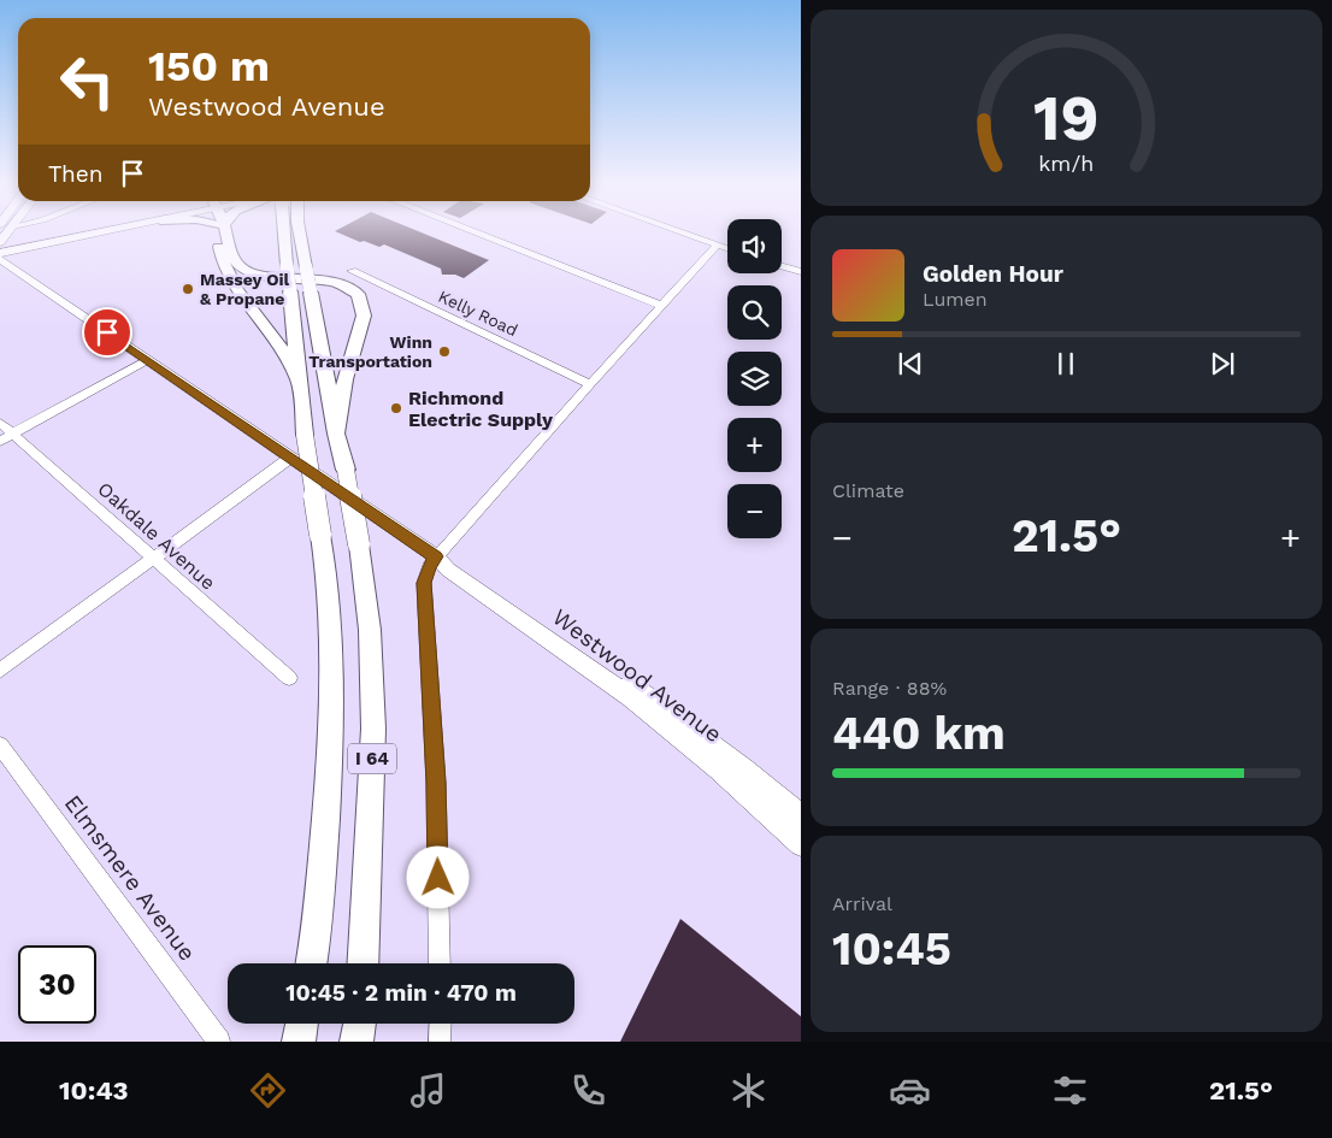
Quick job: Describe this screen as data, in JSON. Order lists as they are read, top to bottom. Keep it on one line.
{"streets":{"highway":["I 64"],"main road":["Westwood Avenue"],"street":["Kelly Road","Oakdale Avenue","Elmsmere Avenue"]},"places":["Massey Oil & Propane","Winn Transportation","Richmond Electric Supply"],"page":{"turn":["150 m","Westwood Avenue"],"then":"Then","map_buttons":["+","−"],"song":["Golden Hour","Lumen"],"tile":["Climate",["Range · 88%","440 km"],["Arrival","10:45"]],"heat":["−","21.5°","+"],"limit":"30","trip":"10:45 · 2 min · 470 m","tabs":["10:43","21.5°"],"gauge":["19","km/h"]}}
